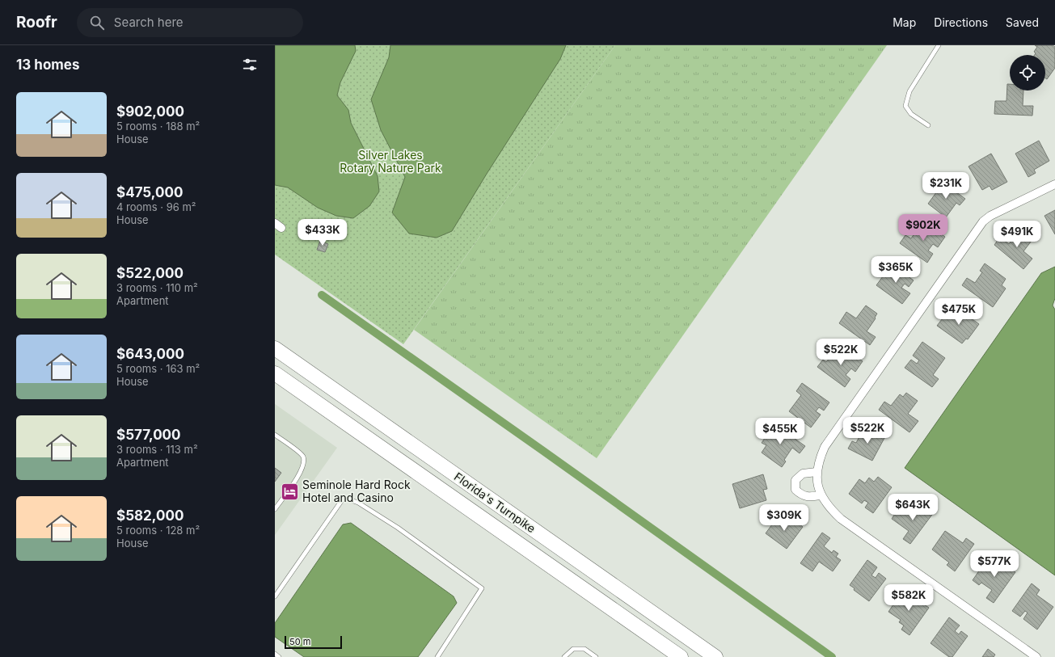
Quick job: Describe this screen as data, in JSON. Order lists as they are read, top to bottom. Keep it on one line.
{"streets":{"highway":["Florida's Turnpike"]},"parks":["Silver Lakes Rotary Nature Park"],"places":{"hotel":["Seminole Hard Rock Hotel and Casino"]},"scale_bar":"50 m","page":{"header":"Roofr","search":"Search here","nav":["Map","Directions","Saved"],"heading":"13 homes","list":[{"name":"$902,000","note":"5 rooms · 188 m² · House"},{"name":"$475,000","note":"4 rooms · 96 m² · House"},{"name":"$522,000","note":"3 rooms · 110 m² · Apartment"},{"name":"$643,000","note":"5 rooms · 163 m² · House"},{"name":"$577,000","note":"3 rooms · 113 m² · Apartment"},{"name":"$582,000","note":"5 rooms · 128 m² · House"}],"price":["$231K","$902K","$433K","$491K","$365K","$475K","$522K","$522K","$455K","$643K","$309K","$577K","$582K"],"scale":"50 m"}}
